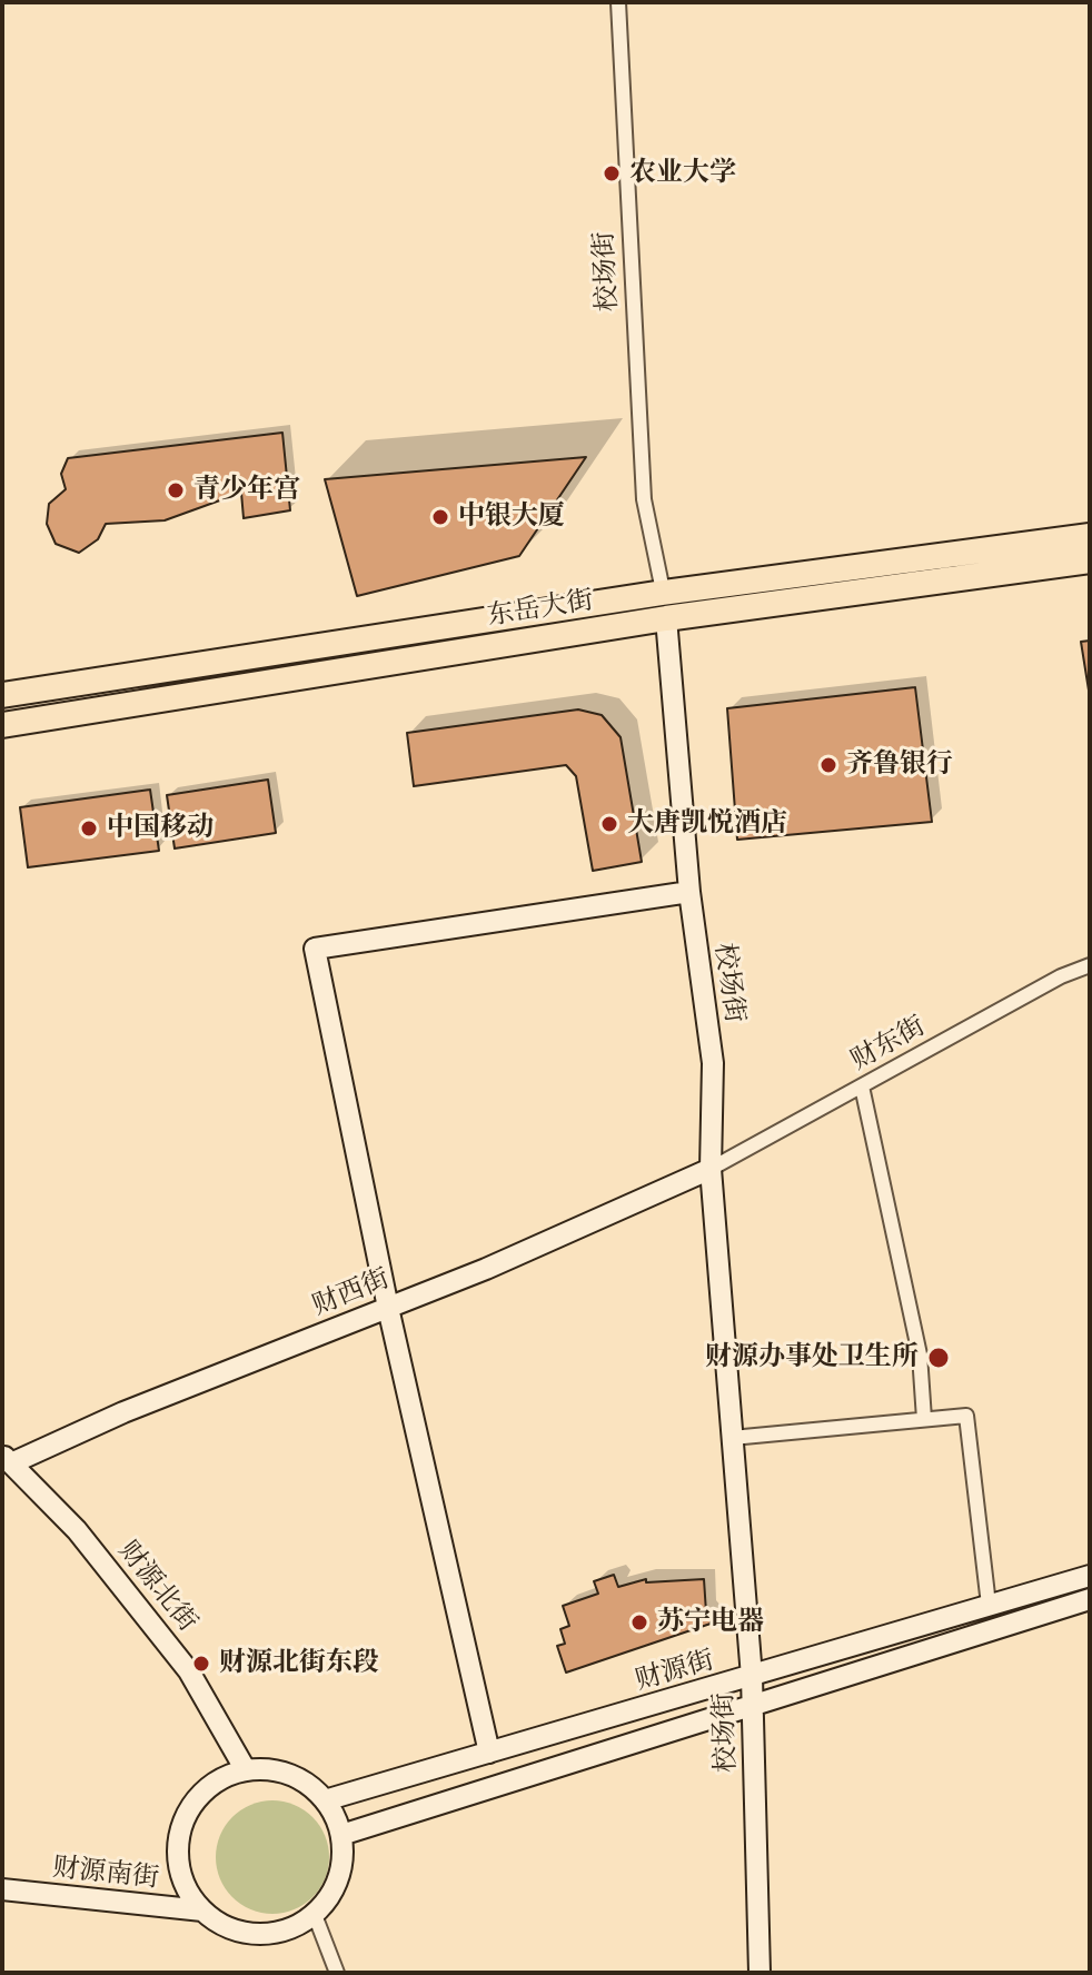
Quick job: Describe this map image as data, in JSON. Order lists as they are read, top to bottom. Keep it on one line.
{"streets":{"highway":["东岳大街"],"street":["校场街","财东街","财西街","财源北街","财源街","财源南街"]},"crossings":[["校场街","东岳大街"],["校场街","财东街"],["校场街","财西街"],["校场街","财源街"],["财东街","财西街"],["财西街","财源北街"],["财源北街","财源街"],["财源北街","财源南街"],["财源街","财源南街"]],"places":["农业大学","青少年宫","中银大厦","齐鲁银行","大唐凯悦酒店","中国移动","财源办事处卫生所","苏宁电器","财源北街东段"]}
